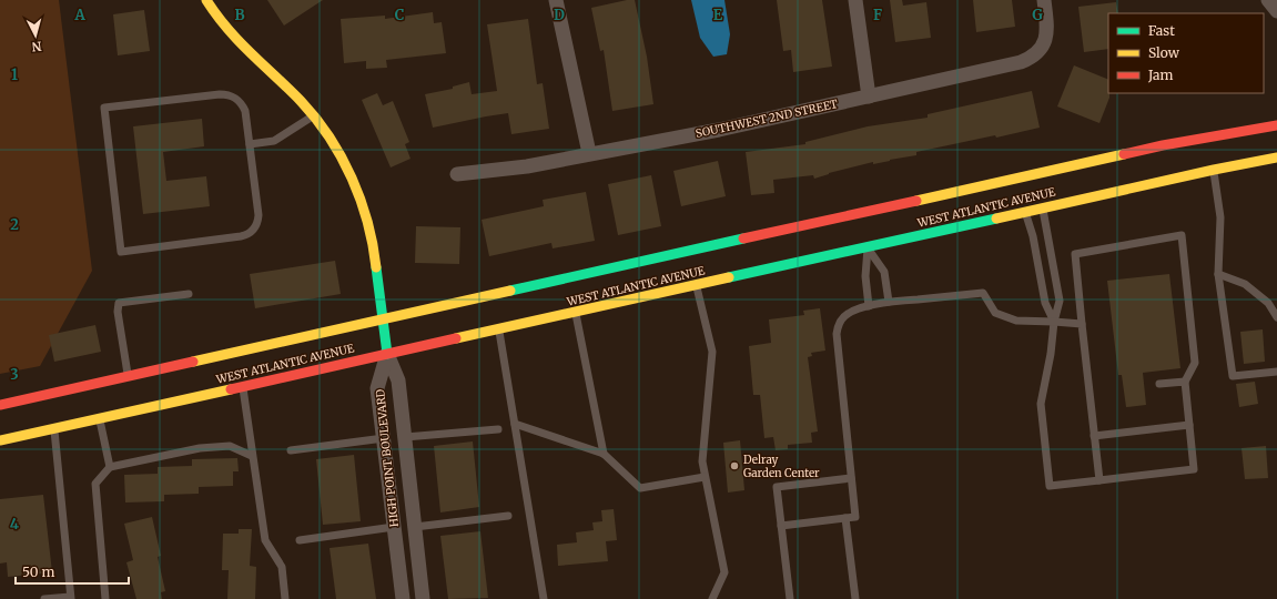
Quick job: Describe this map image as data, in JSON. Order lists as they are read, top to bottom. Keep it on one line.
{"streets":{"main road":["WEST ATLANTIC AVENUE"],"street":["SOUTHWEST 2ND STREET","HIGH POINT BOULEVARD"]},"crossings":[["WEST ATLANTIC AVENUE","HIGH POINT BOULEVARD"]],"places":["Delray Garden Center"],"legend":["Fast","Slow","Jam"],"scale_bar":"50 m","north":"bottom","grid":{"columns":["A","B","C","D","E","F","G"],"rows":["1","2","3","4"]}}
